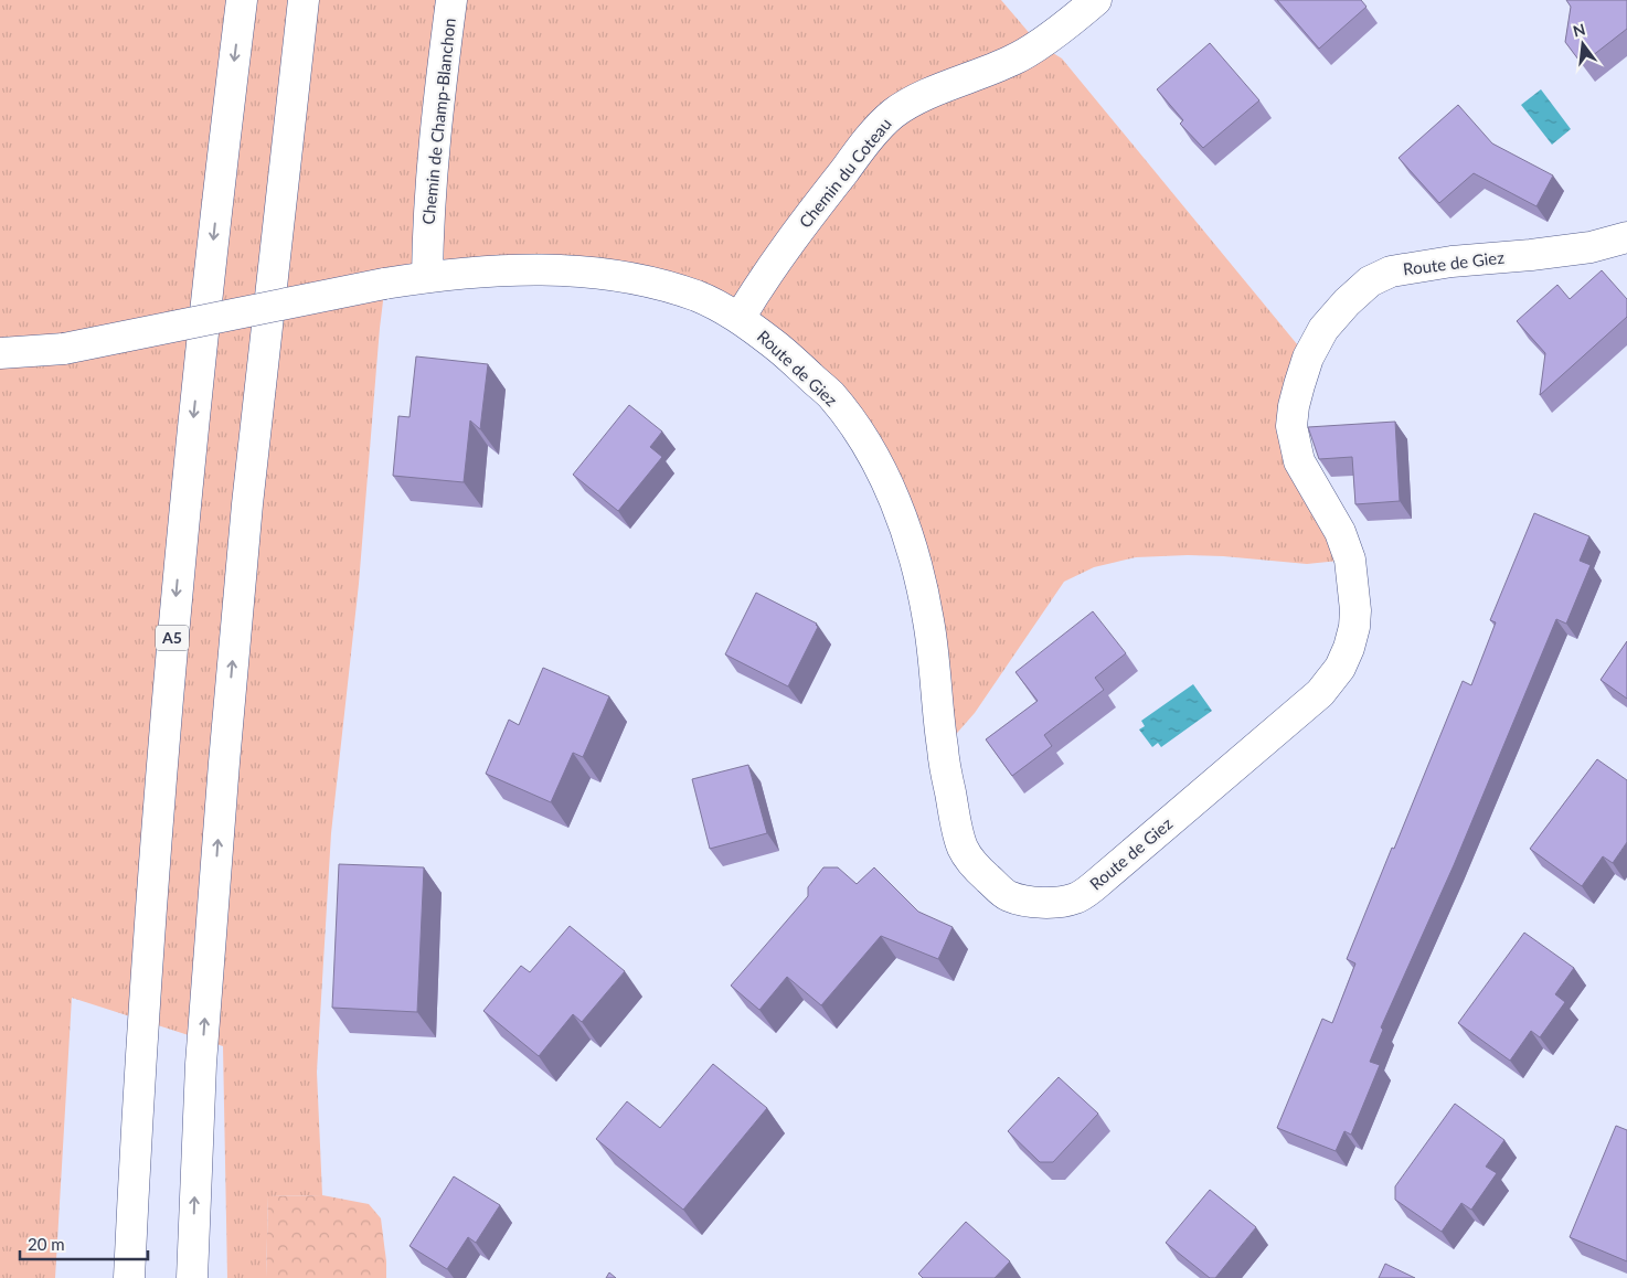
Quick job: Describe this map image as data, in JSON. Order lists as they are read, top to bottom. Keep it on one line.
{"streets":{"main road":["Chemin de Champ-Blanchon","Chemin du Coteau","Route de Giez","A5"]},"crossings":[["Chemin de Champ-Blanchon","Route de Giez"],["Chemin du Coteau","Route de Giez"]],"scale_bar":"20 m","north":"top"}
